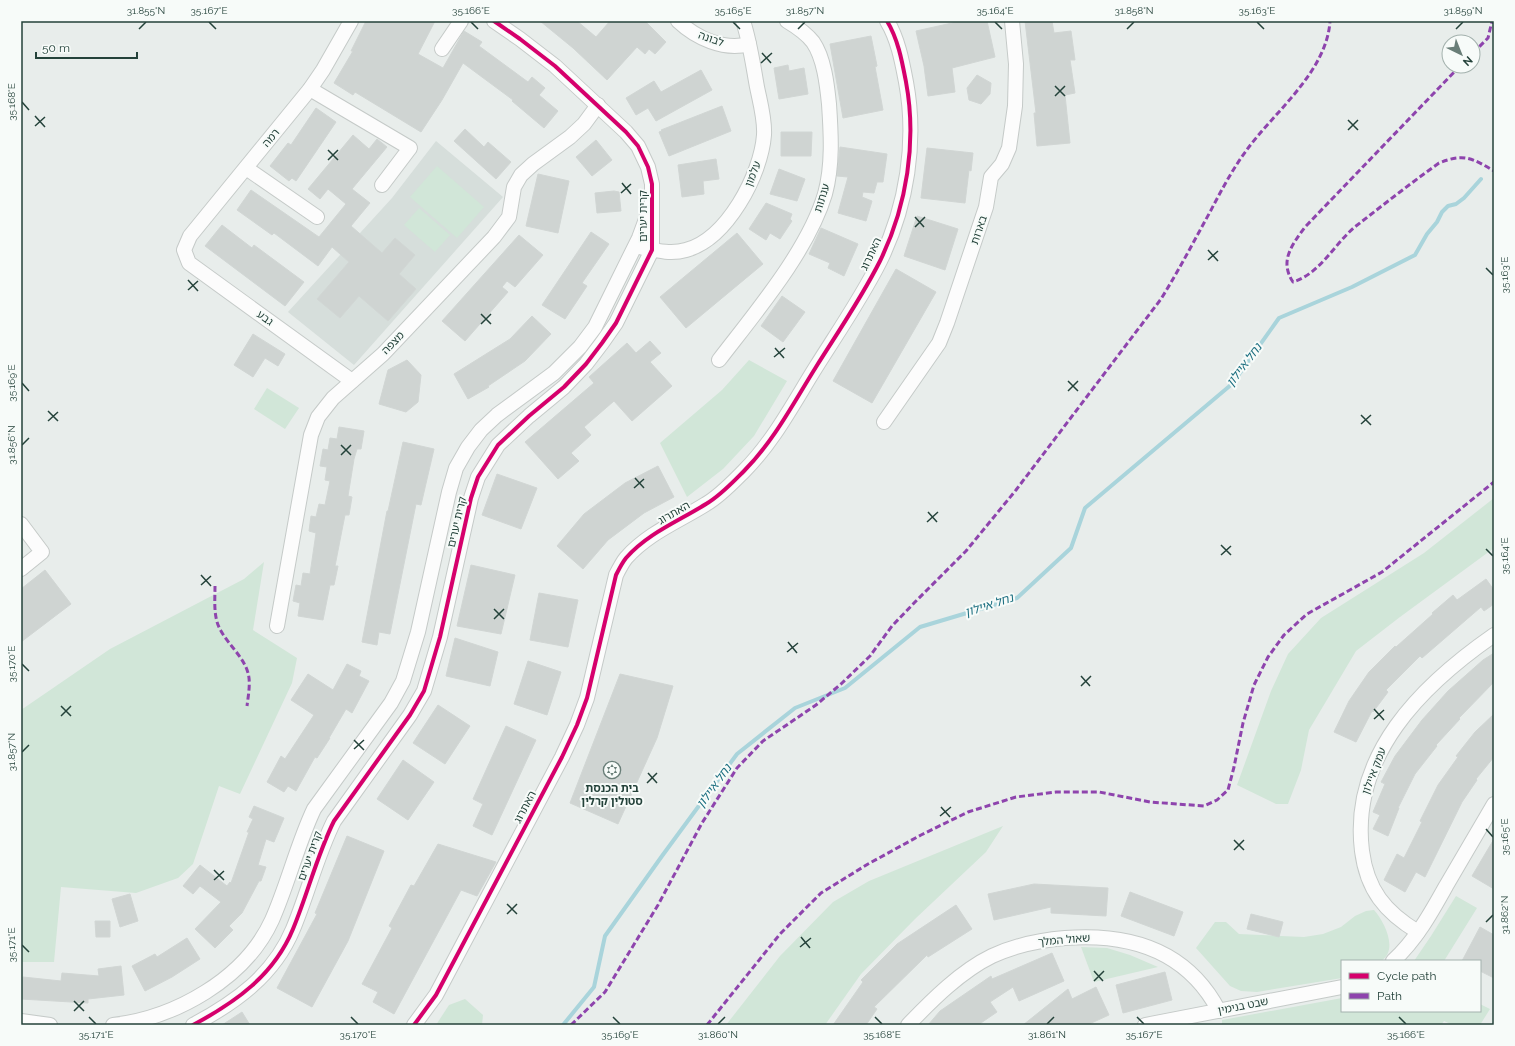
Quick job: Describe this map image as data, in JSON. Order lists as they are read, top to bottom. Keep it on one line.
{"streets":{"street":["לבונה","רמה","עלמון","ענתות","קרית יערים","בארות","האתרוג","גבע","מצפה","עמק איילון","שאול המלך","שבט בנימין"]},"crossings":[["לבונה","עלמון"],["רמה","גבע"],["עלמון","קרית יערים"],["קרית יערים","מצפה"],["גבע","מצפה"],["שאול המלך","שבט בנימין"]],"water":["נחל איילון"],"places":{"synagogue":["בית הכנסת סטולין קרלין"]},"legend":["Cycle path","Path"],"scale_bar":"50 m","north":"bottom right","coordinates":["31.855°N","35.167°E","35.166°E","35.165°E","31.857°N","35.164°E","31.858°N","35.163°E","31.859°N","35.168°E","35.169°E","31.856°N","35.170°E","31.862°N","35.171°E","31.860°N","31.861°N"]}
